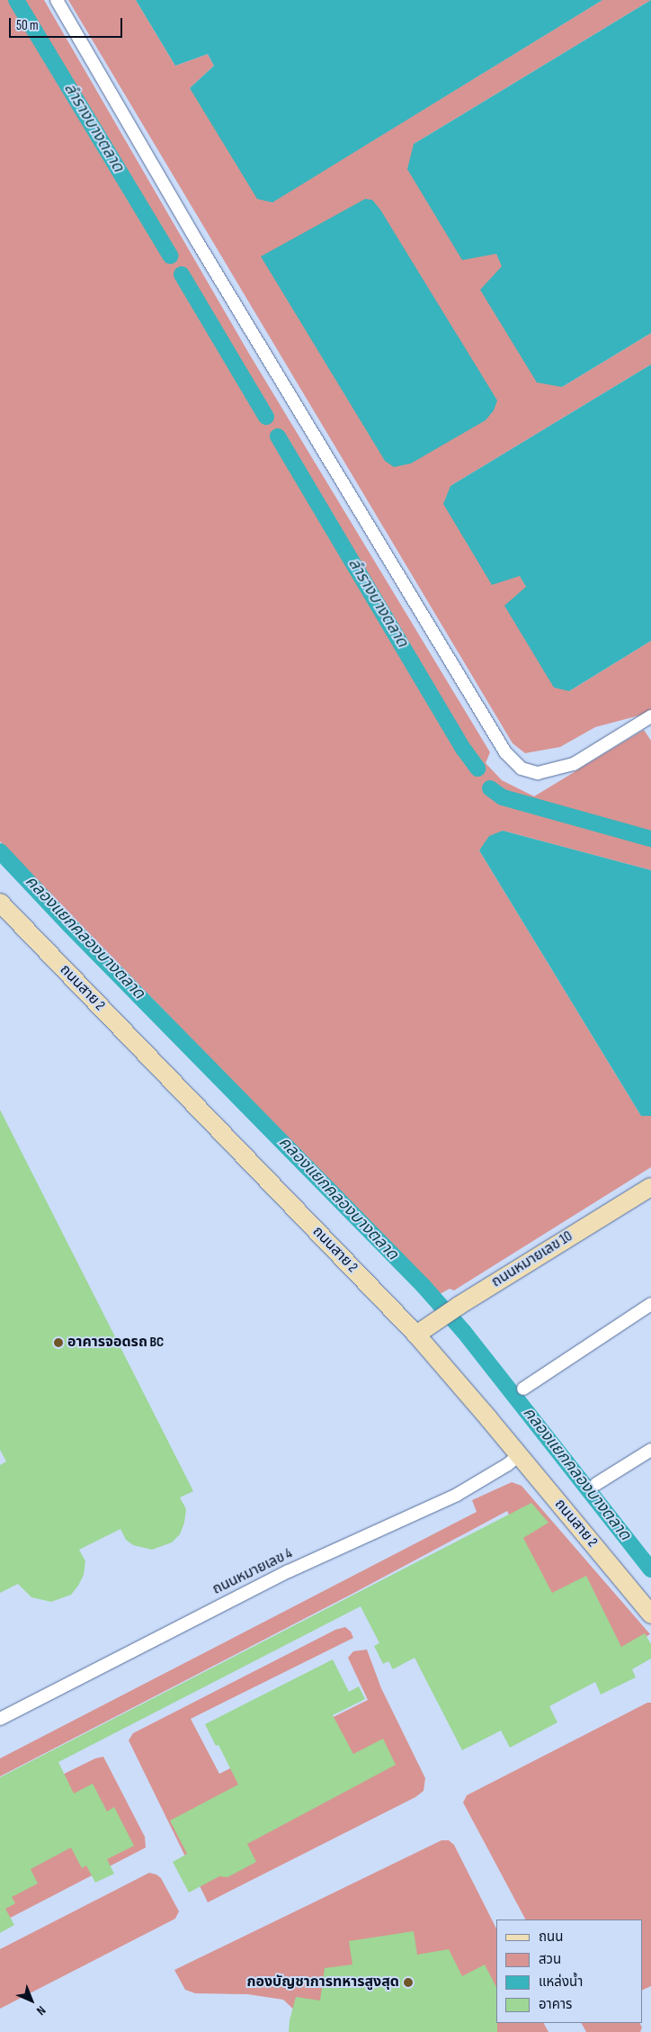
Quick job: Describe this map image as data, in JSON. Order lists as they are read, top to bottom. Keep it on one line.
{"streets":{"street":["ถนนสาย 2","ถนนหมายเลข 10","ถนนหมายเลข 4"]},"crossings":[["ถนนสาย 2","ถนนหมายเลข 10"],["ถนนสาย 2","ถนนหมายเลข 4"]],"water":["ลำรางบางตลาด","คลองแยกคลองบางตลาด"],"places":["อาคารจอดรถ BC","กองบัญชาการทหารสูงสุด"],"legend":["ถนน","สวน","แหล่งน้ำ","อาคาร"],"scale_bar":"50 m","north":"bottom right"}
